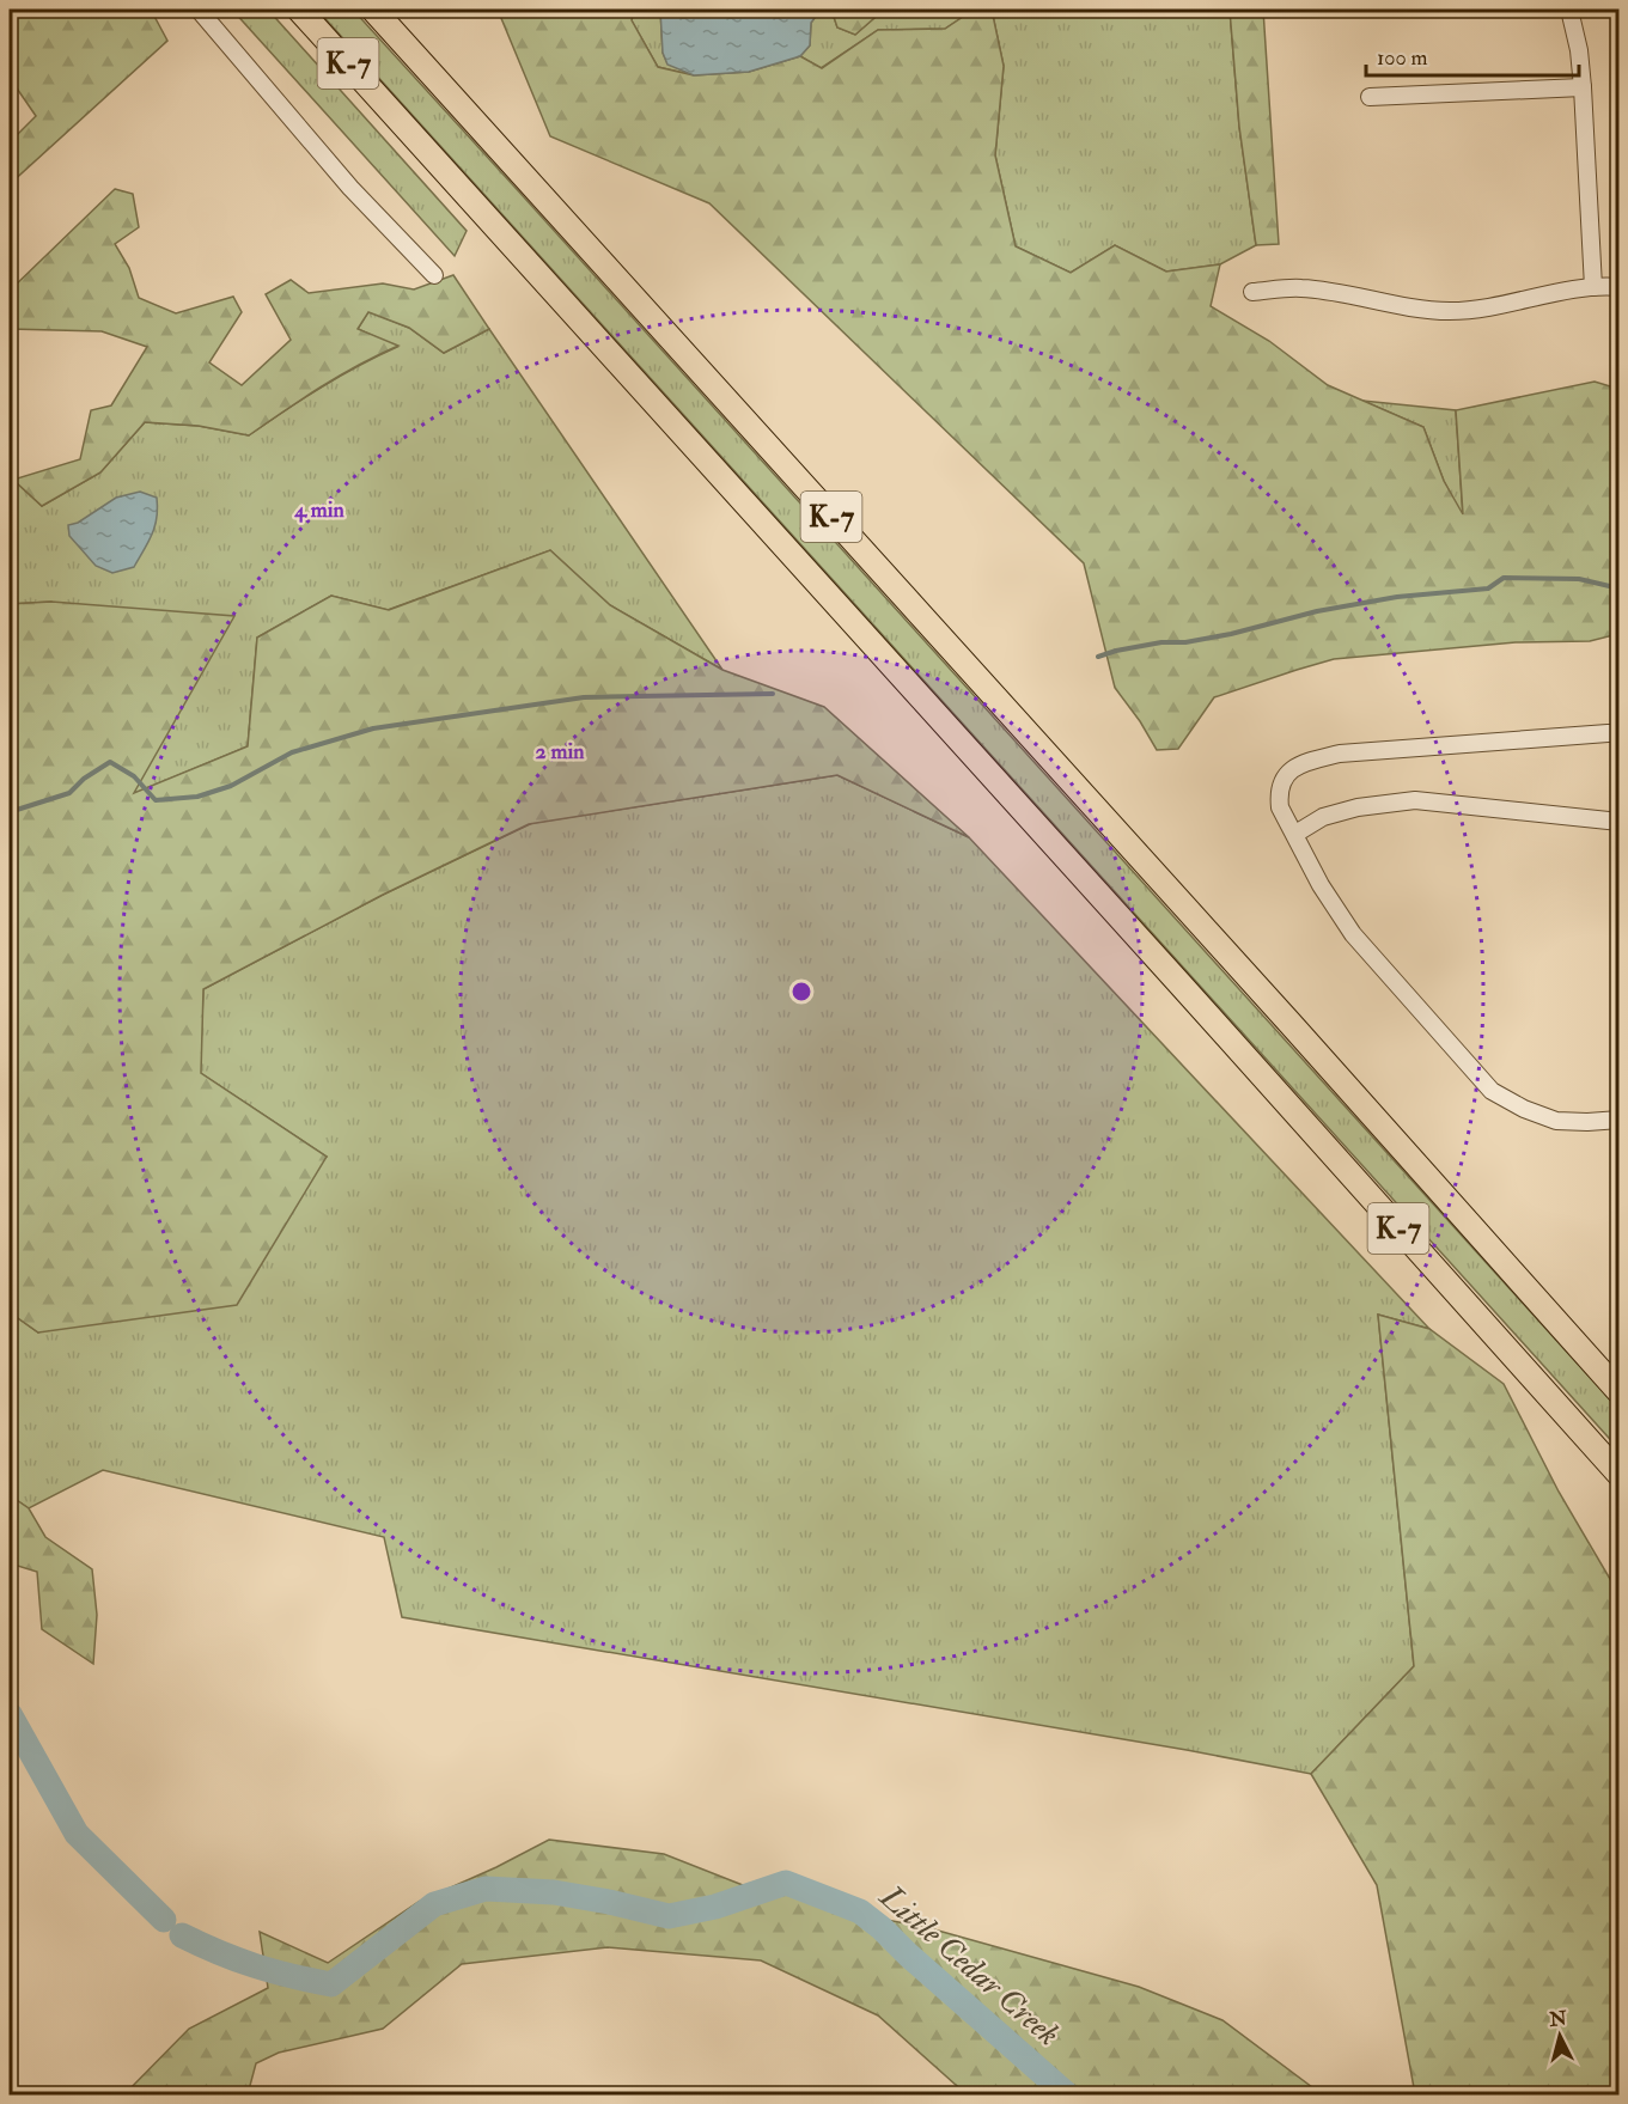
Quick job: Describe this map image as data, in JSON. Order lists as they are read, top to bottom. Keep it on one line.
{"streets":{"highway":["K-7"]},"water":["Little Cedar Creek"],"scale_bar":"100 m","north":"top","rings":["4 min","2 min"]}
